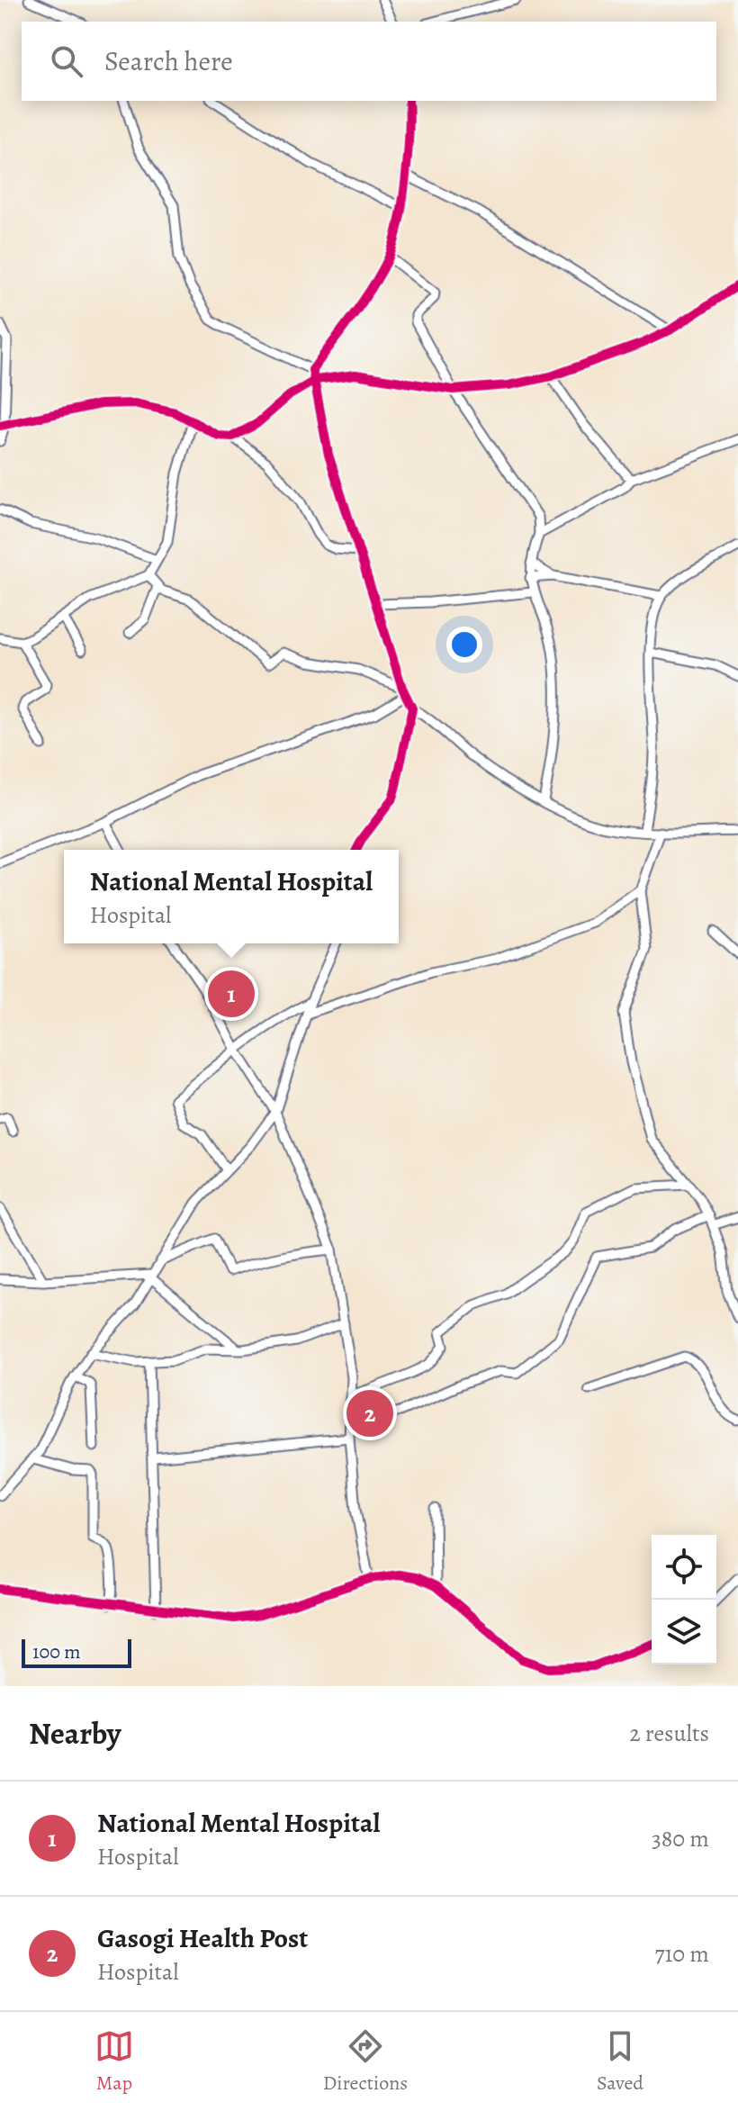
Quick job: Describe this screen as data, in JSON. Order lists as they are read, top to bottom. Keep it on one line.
{"scale_bar":"100 m","page":{"search":"Search here","popup":["National Mental Hospital","Hospital"],"pins":["1","2"],"scale":"100 m","heading":["Nearby","2 results"],"list":[{"mark":"1","name":"National Mental Hospital","note":"Hospital","value":"380 m"},{"mark":"2","name":"Gasogi Health Post","note":"Hospital","value":"710 m"}],"nav":["Map","Directions","Saved"]}}
